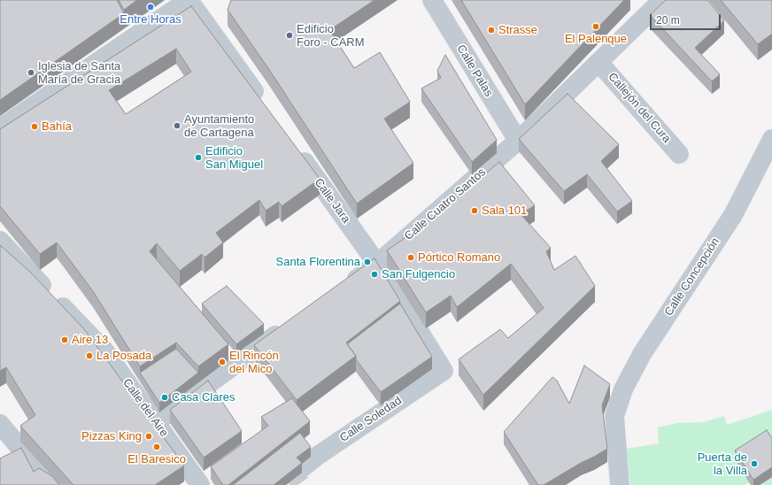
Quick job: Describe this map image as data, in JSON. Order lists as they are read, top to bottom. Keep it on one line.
{"streets":{"street":["Calle Palas","Callejón del Cura","Calle Jara","Calle Cuatro Santos","Calle Concepción","Calle del Aire","Calle Soledad"]},"crossings":[["Calle Palas","Calle Cuatro Santos"],["Callejón del Cura","Calle Cuatro Santos"],["Calle Jara","Calle Cuatro Santos"],["Calle Jara","Calle Soledad"]],"places":["Entre Horas","El Palenque","Strasse","Edificio Foro - CARM","Iglesia de Santa María de Gracia","Ayuntamiento de Cartagena","Bahía","Edificio San Miguel","Sala 101","Pórtico Romano","Santa Florentina","San Fulgencio","Aire 13","La Posada","El Rincón del Mico","Casa Clares","Pizzas King","El Baresico","Puerta de la Villa"],"scale_bar":"20 m"}
